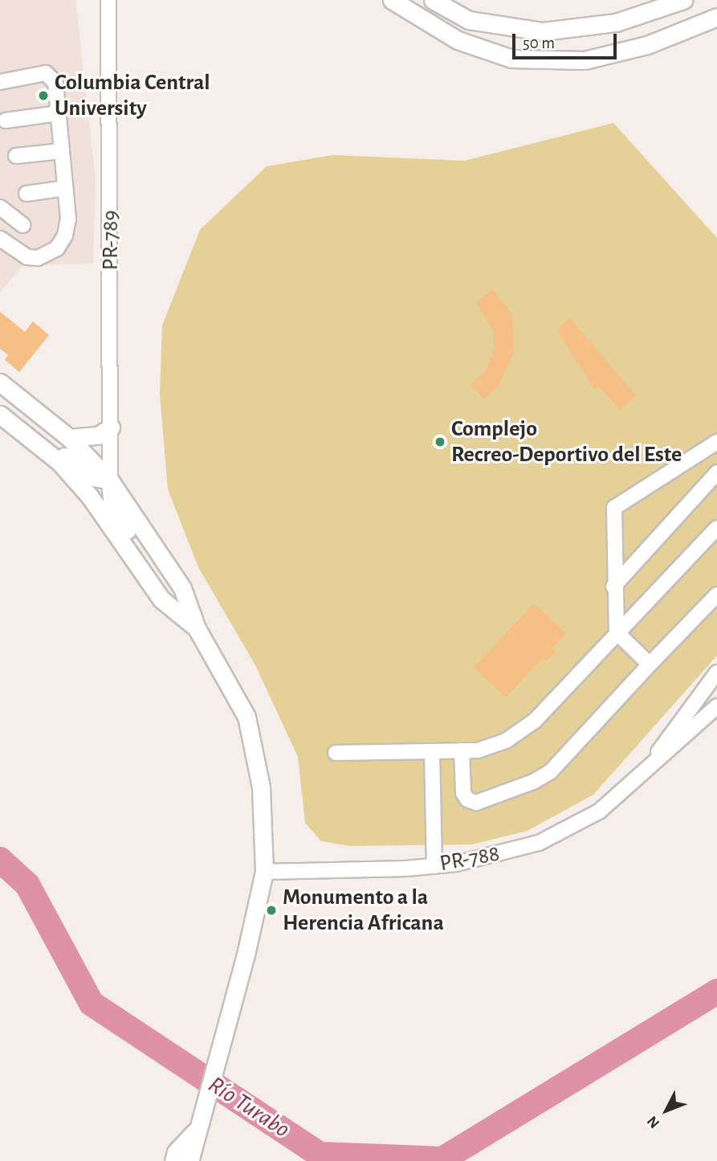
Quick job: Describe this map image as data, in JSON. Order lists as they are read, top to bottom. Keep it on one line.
{"streets":{"street":["PR-789","PR-788"]},"water":["Río Turabo"],"places":["Columbia Central University","Complejo Recreo-Deportivo del Este","Monumento a la Herencia Africana"],"scale_bar":"50 m","north":"bottom left"}
